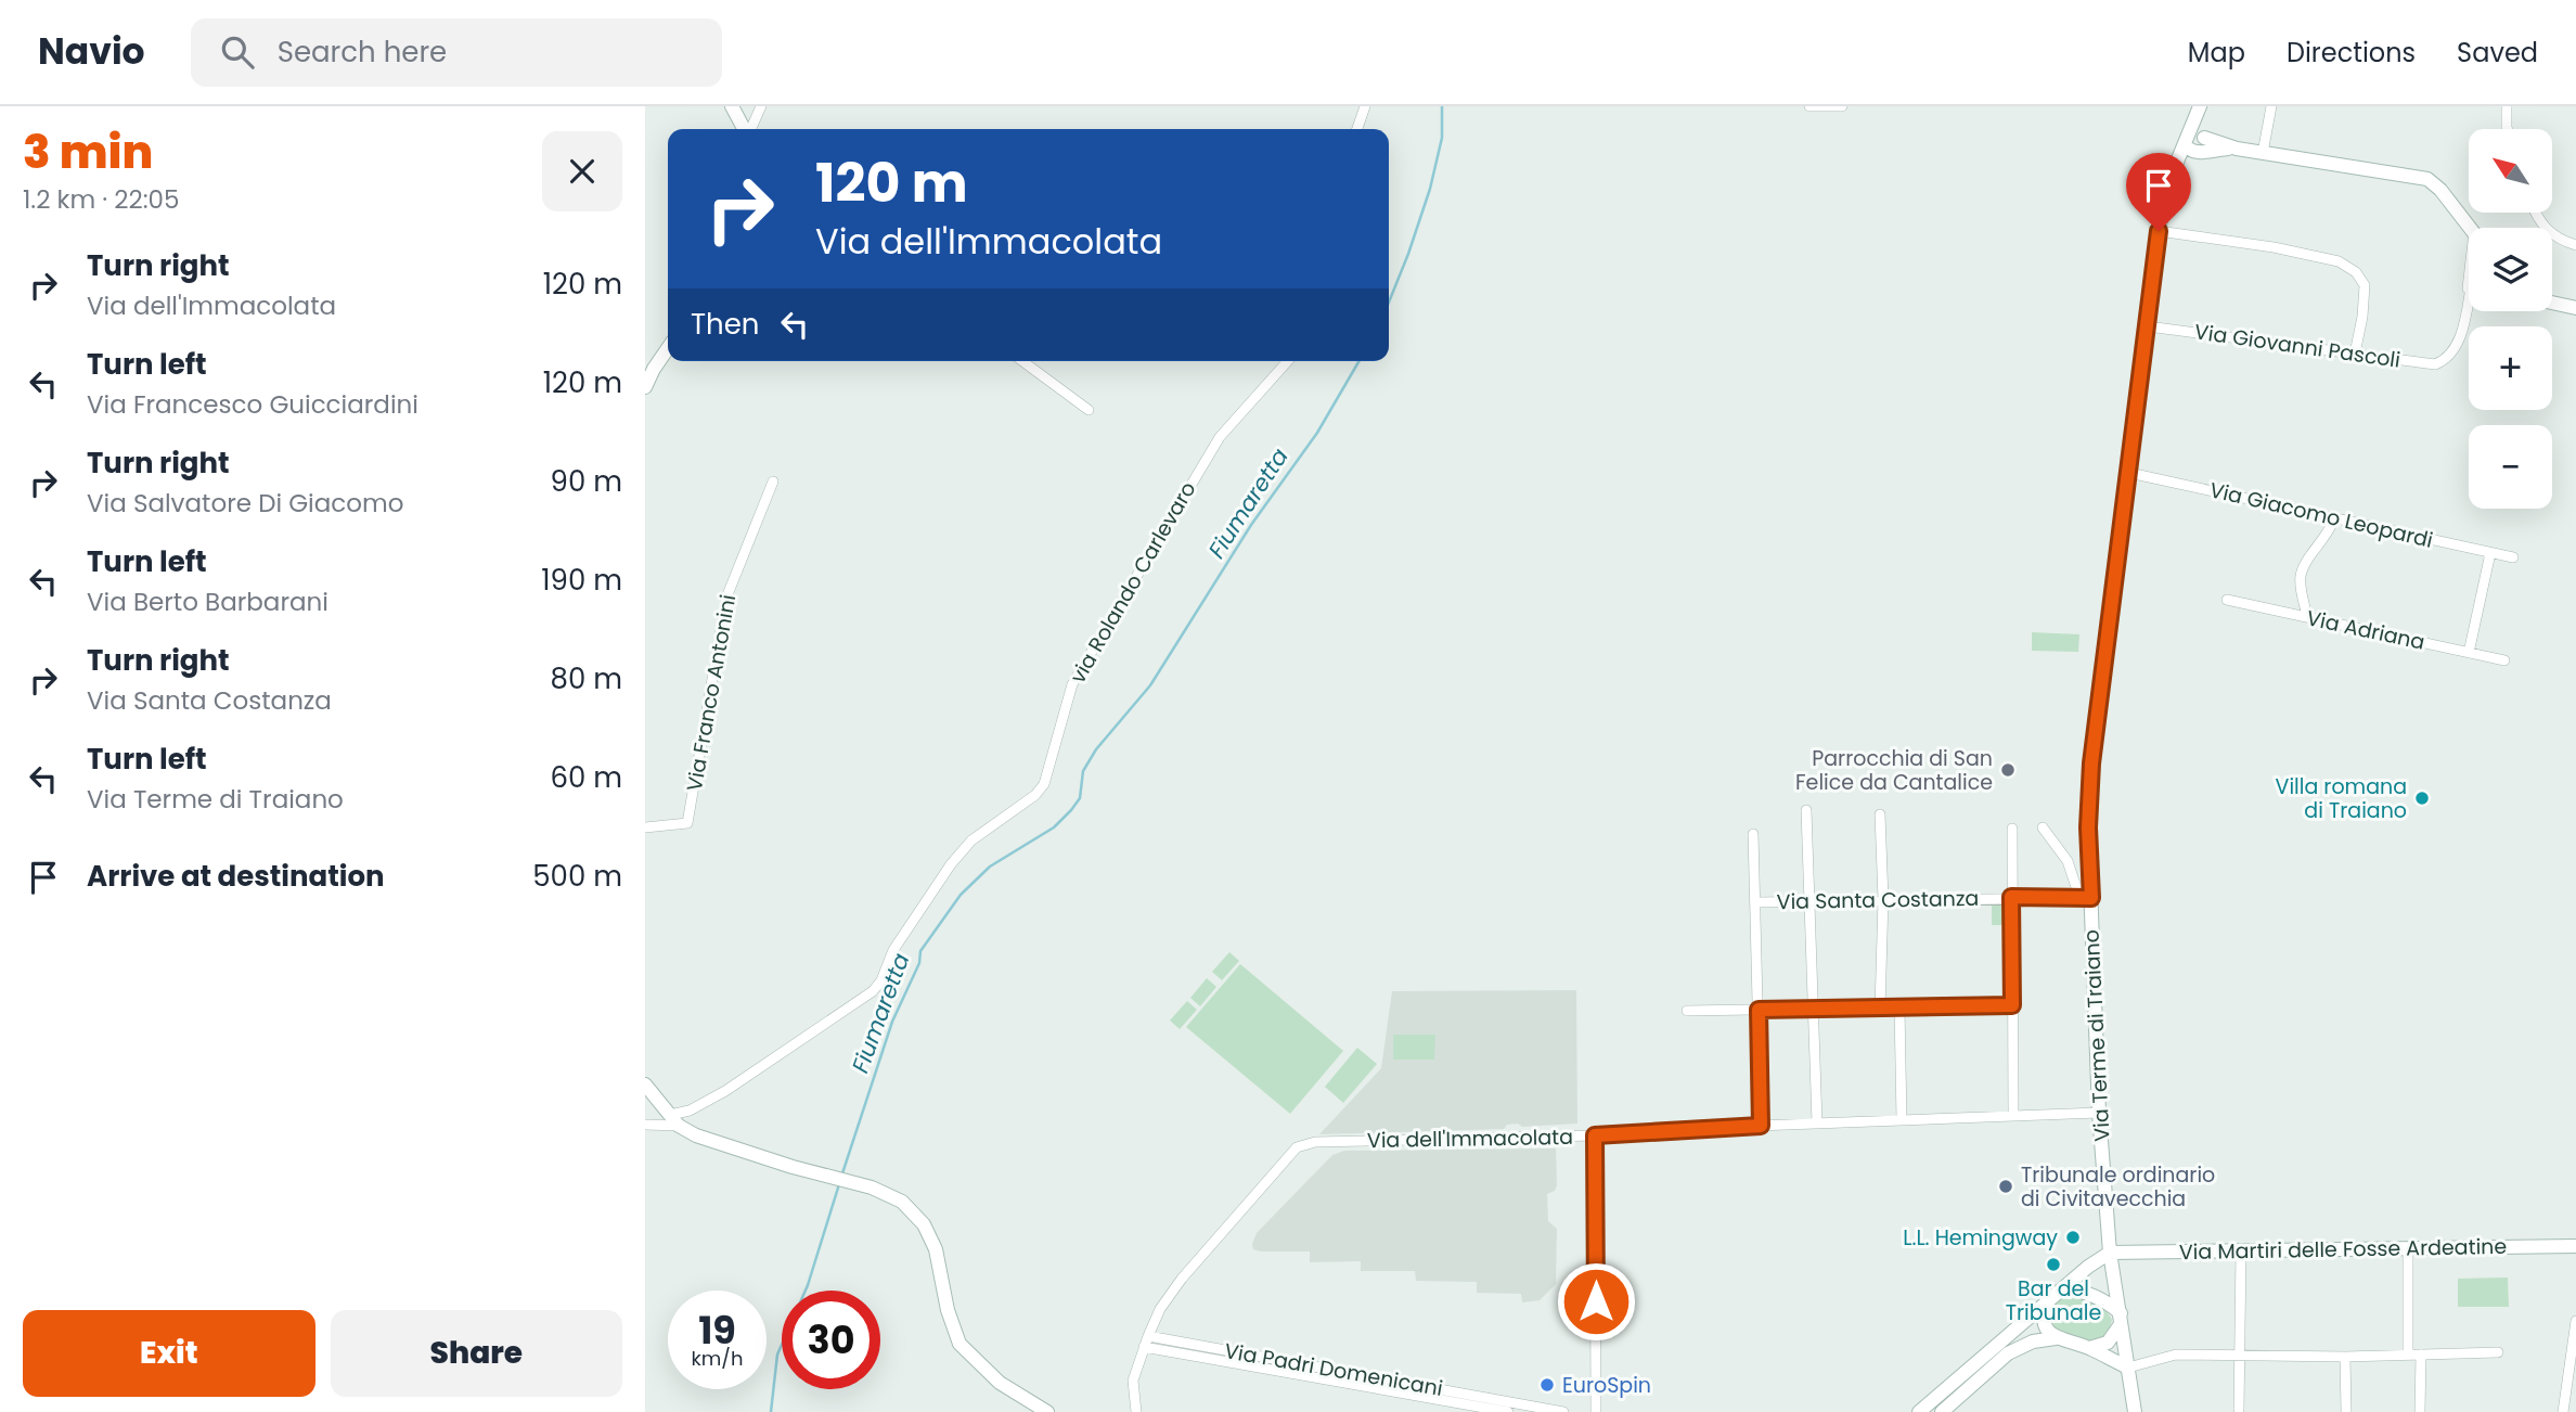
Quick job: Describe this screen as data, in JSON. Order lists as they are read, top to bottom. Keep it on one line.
{"streets":{"street":["Via Giovanni Pascoli","Via Giacomo Leopardi","via Rolando Carlevaro","Via Adriana","Via Franco Antonini","Via Santa Costanza","Via Terme di Traiano","Via dell'Immacolata","Via Martiri delle Fosse Ardeatine","Via Padri Domenicani"]},"crossings":[["Via Giovanni Pascoli","Via Terme di Traiano"],["Via Giacomo Leopardi","Via Terme di Traiano"],["Via Santa Costanza","Via Terme di Traiano"],["Via Terme di Traiano","Via dell'Immacolata"],["Via Terme di Traiano","Via Martiri delle Fosse Ardeatine"],["Via dell'Immacolata","Via Padri Domenicani"]],"water":["Fiumaretta"],"places":["Parrocchia di San Felice da Cantalice","Villa romana di Traiano","Tribunale ordinario di Civitavecchia","L.L. Hemingway","Bar del Tribunale","EuroSpin"],"north":"top left","page":{"header":"Navio","search":"Search here","nav":["Map","Directions","Saved"],"heading":["3 min","1.2 km · 22:05"],"map_buttons":["+","−"],"turn":["120 m","Via dell'Immacolata"],"list":[{"name":"Turn right","note":"Via dell'Immacolata","value":"120 m"},{"name":"Turn left","note":"Via Francesco Guicciardini","value":"120 m"},{"name":"Turn right","note":"Via Salvatore Di Giacomo","value":"90 m"},{"name":"Turn left","note":"Via Berto Barbarani","value":"190 m"},{"name":"Turn right","note":"Via Santa Costanza","value":"80 m"},{"name":"Turn left","note":"Via Terme di Traiano","value":"60 m"},{"name":"Arrive at destination","value":"500 m"}],"then":"Then","speed":"19 km/h","limit":"30","buttons":["Exit","Share"]}}
